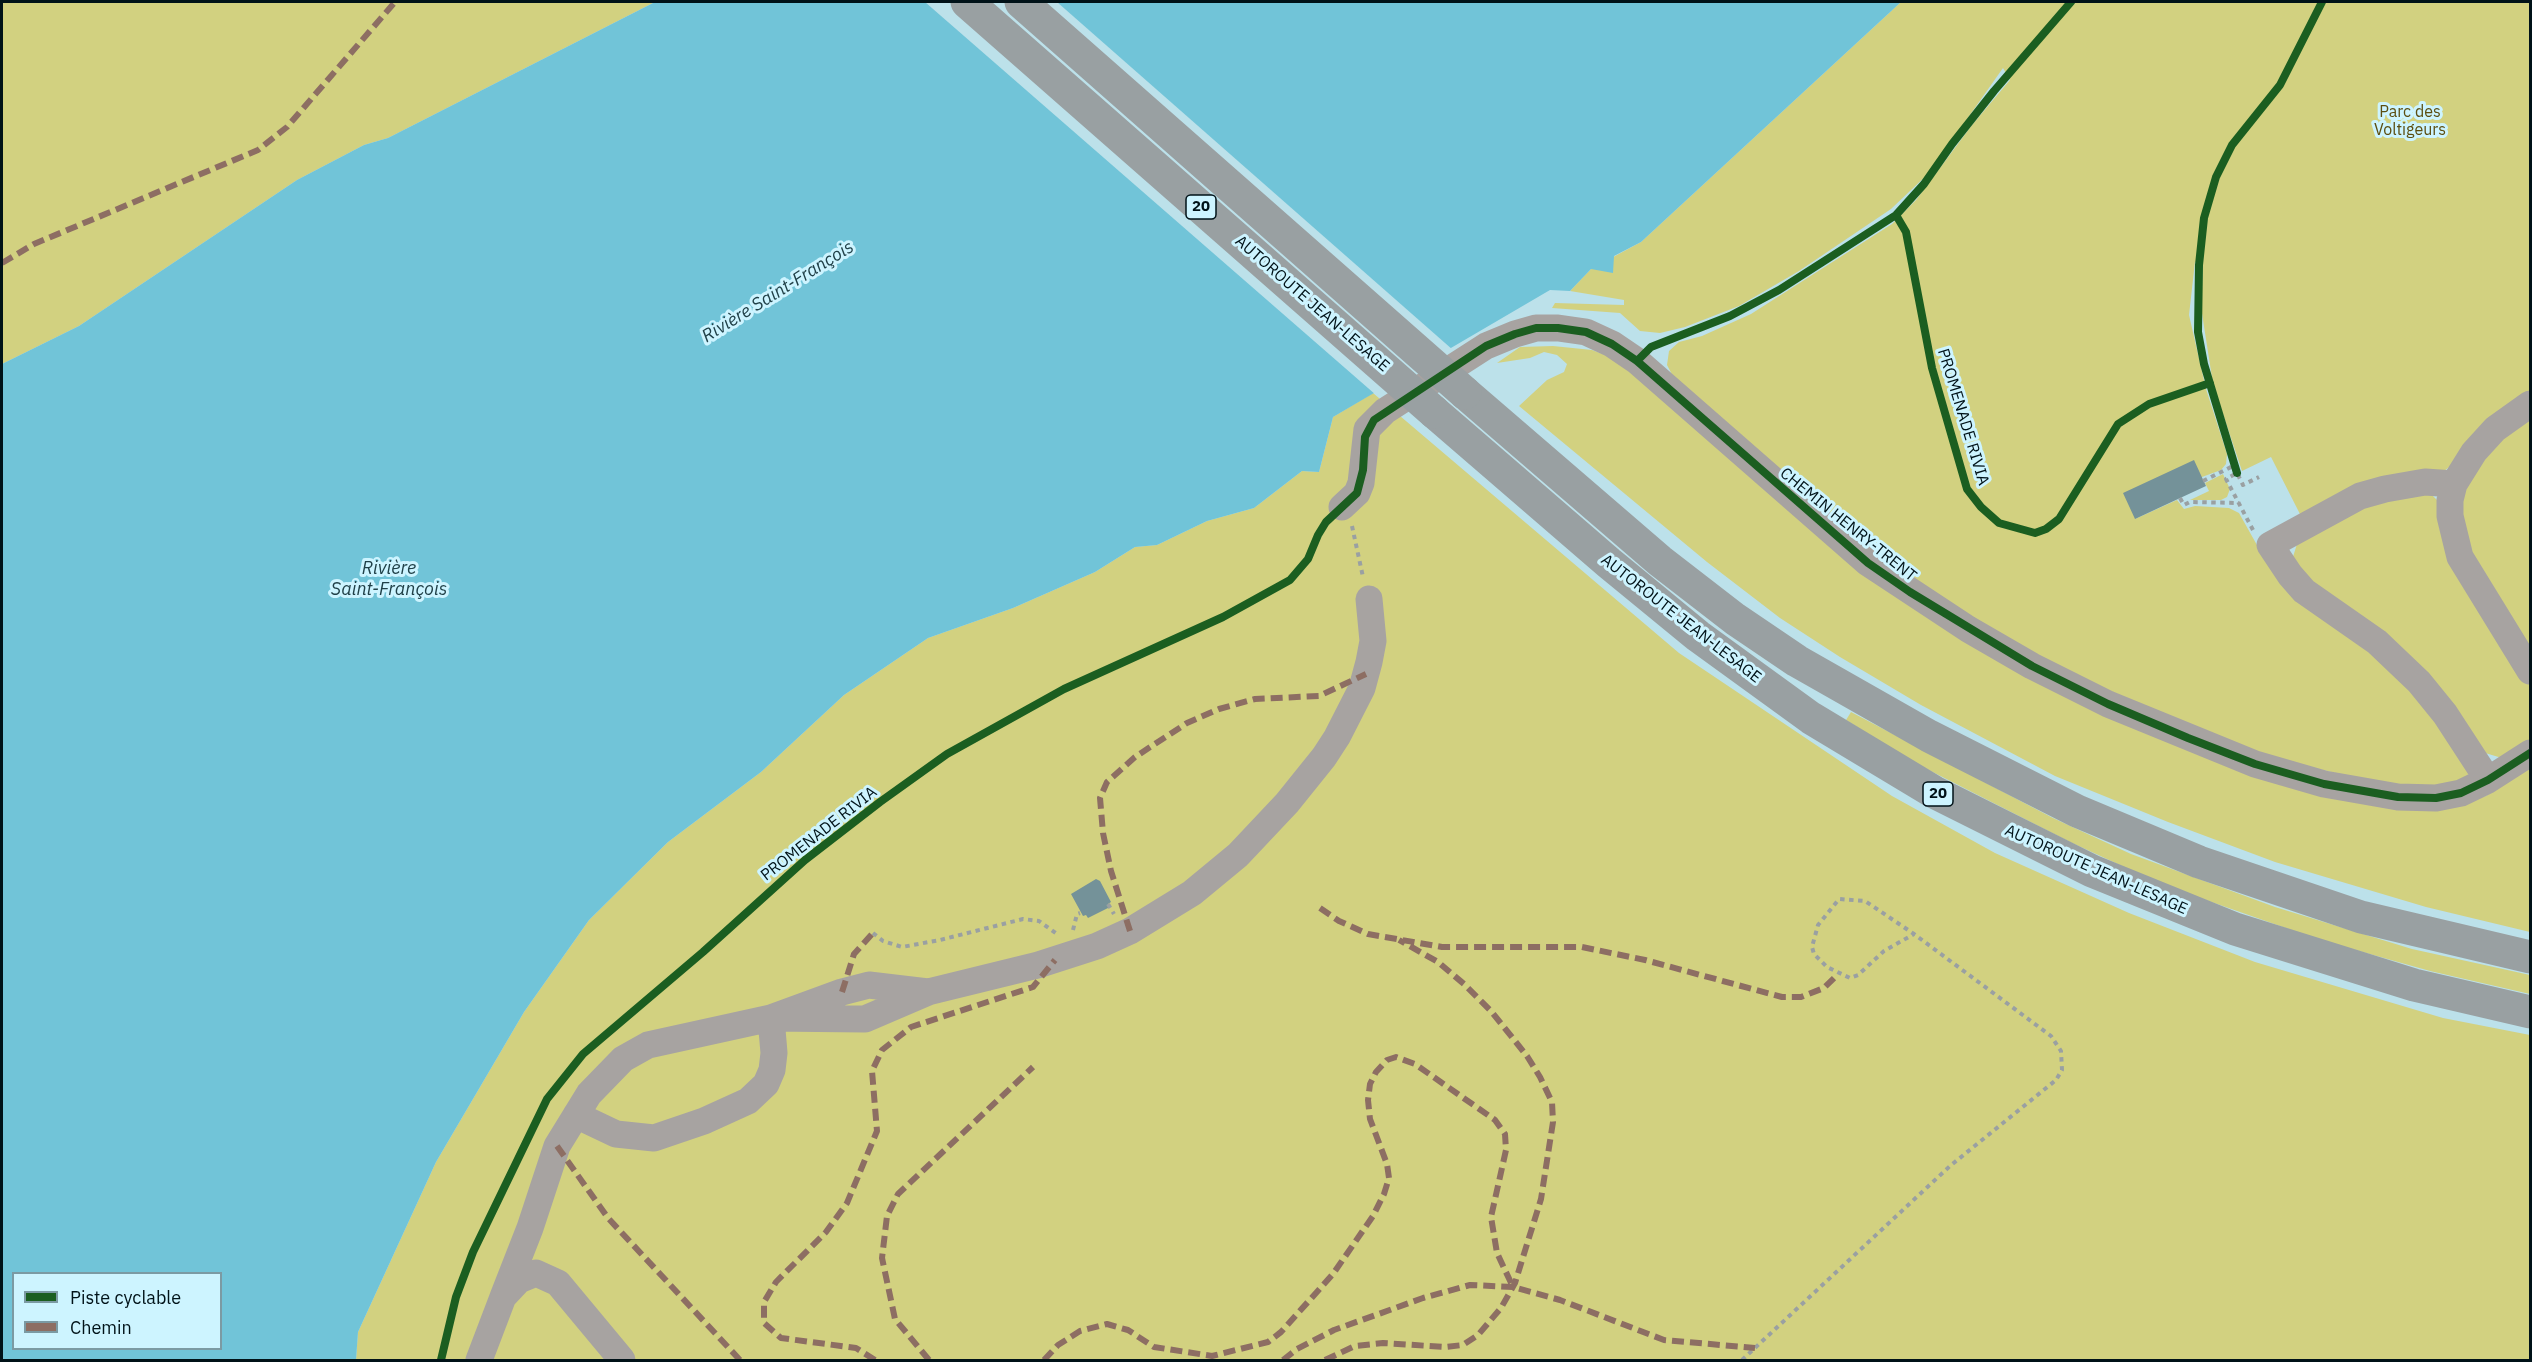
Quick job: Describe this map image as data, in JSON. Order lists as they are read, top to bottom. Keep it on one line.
{"streets":{"highway":["20","AUTOROUTE JEAN-LESAGE"],"lane":["CHEMIN HENRY-TRENT"],"cycle path":["PROMENADE RIVIA"]},"water":["Rivière Saint-François"],"parks":["Parc des Voltigeurs"],"legend":["Piste cyclable","Chemin"]}
